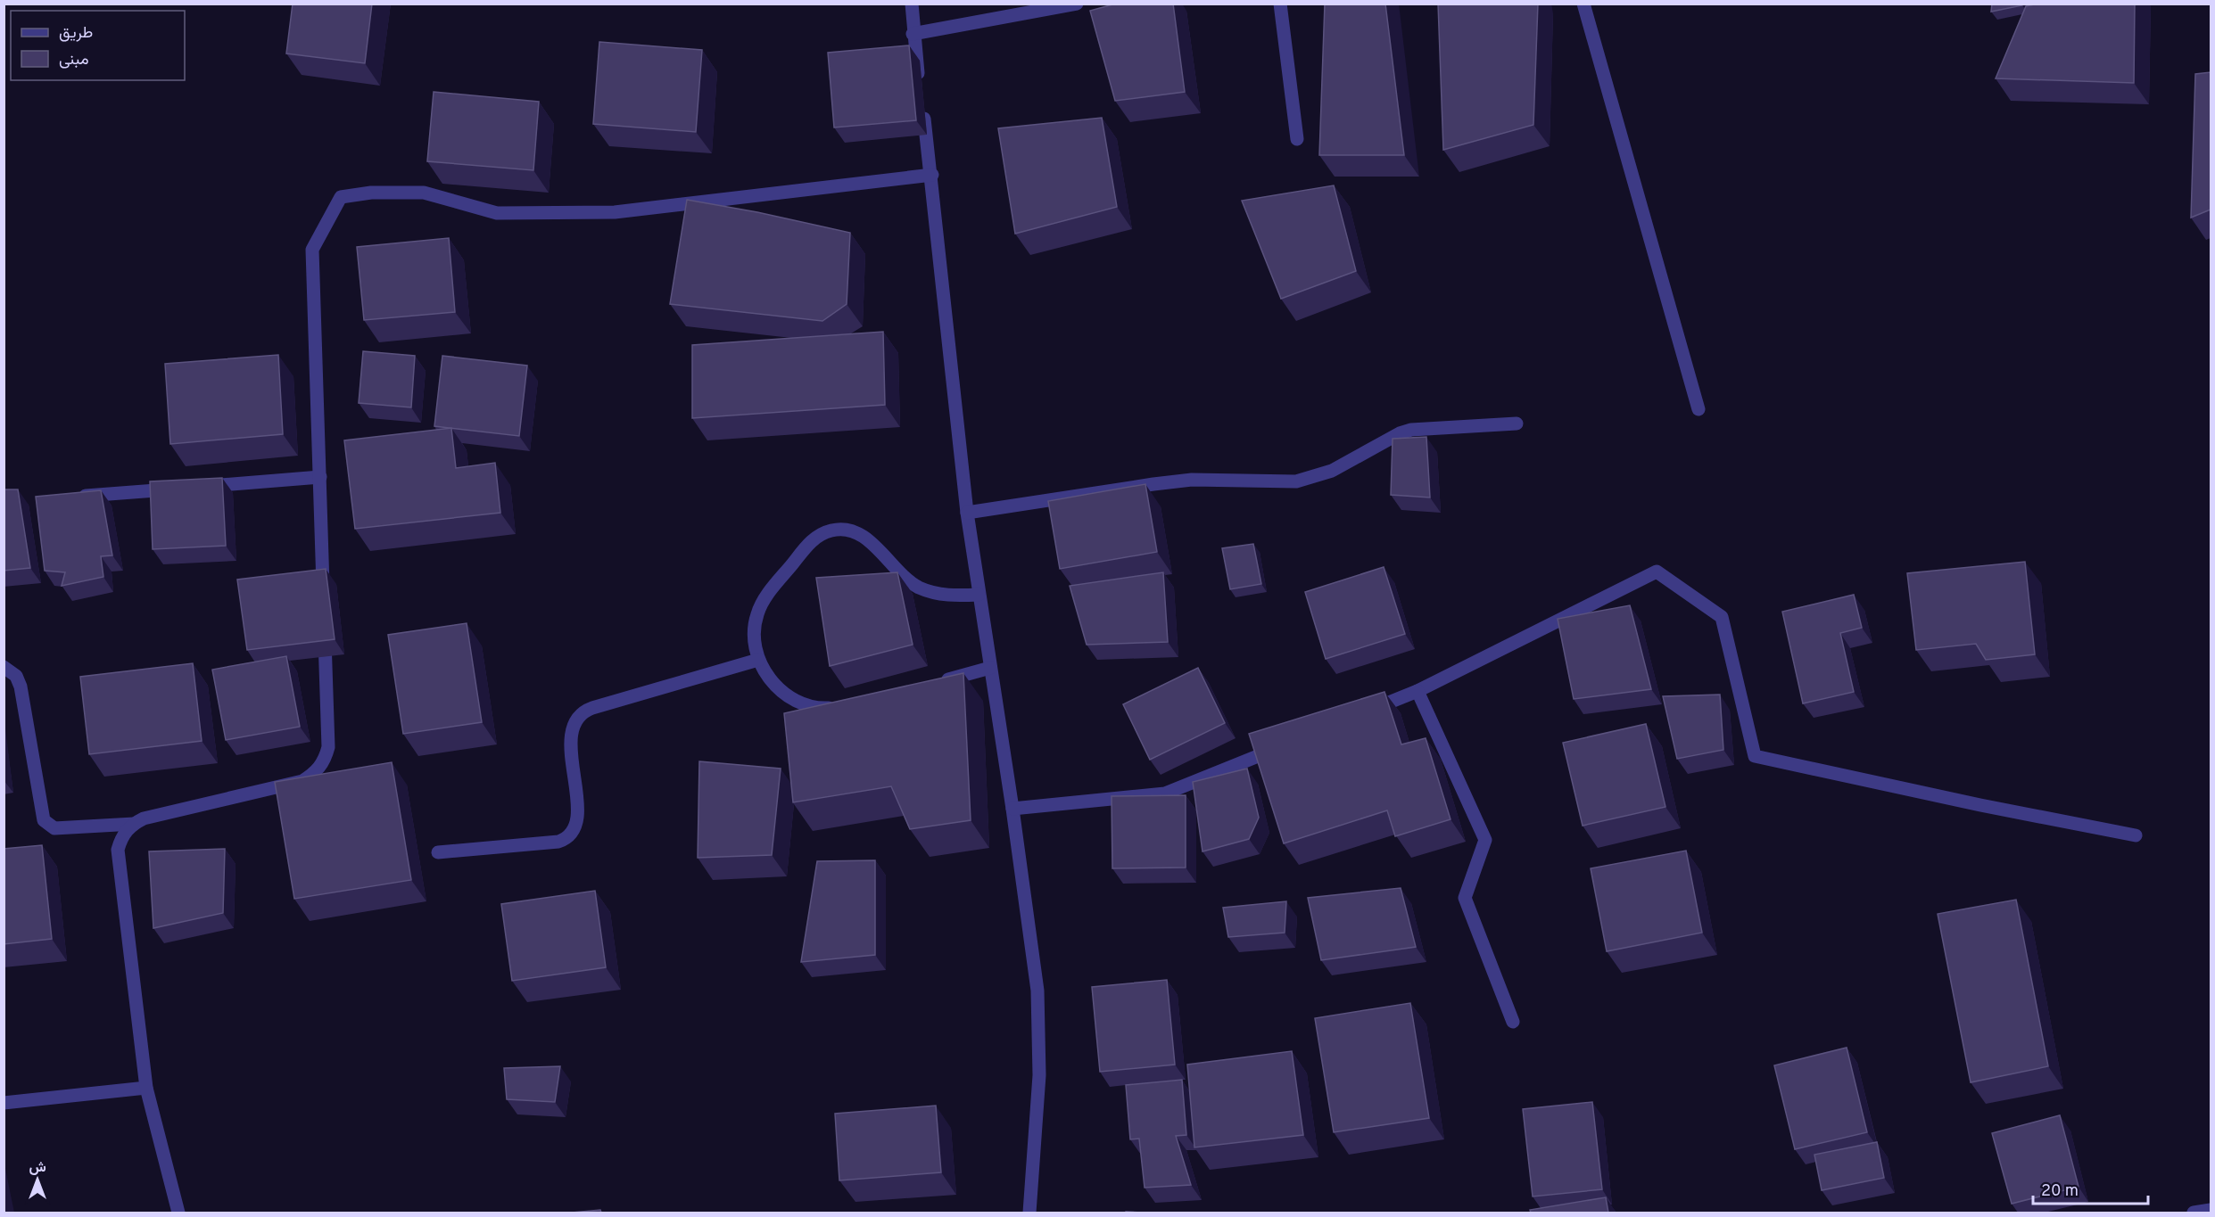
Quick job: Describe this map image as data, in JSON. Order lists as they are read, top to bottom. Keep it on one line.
{"legend":["طريق","مبنى"],"scale_bar":"20 m","north":"top"}
